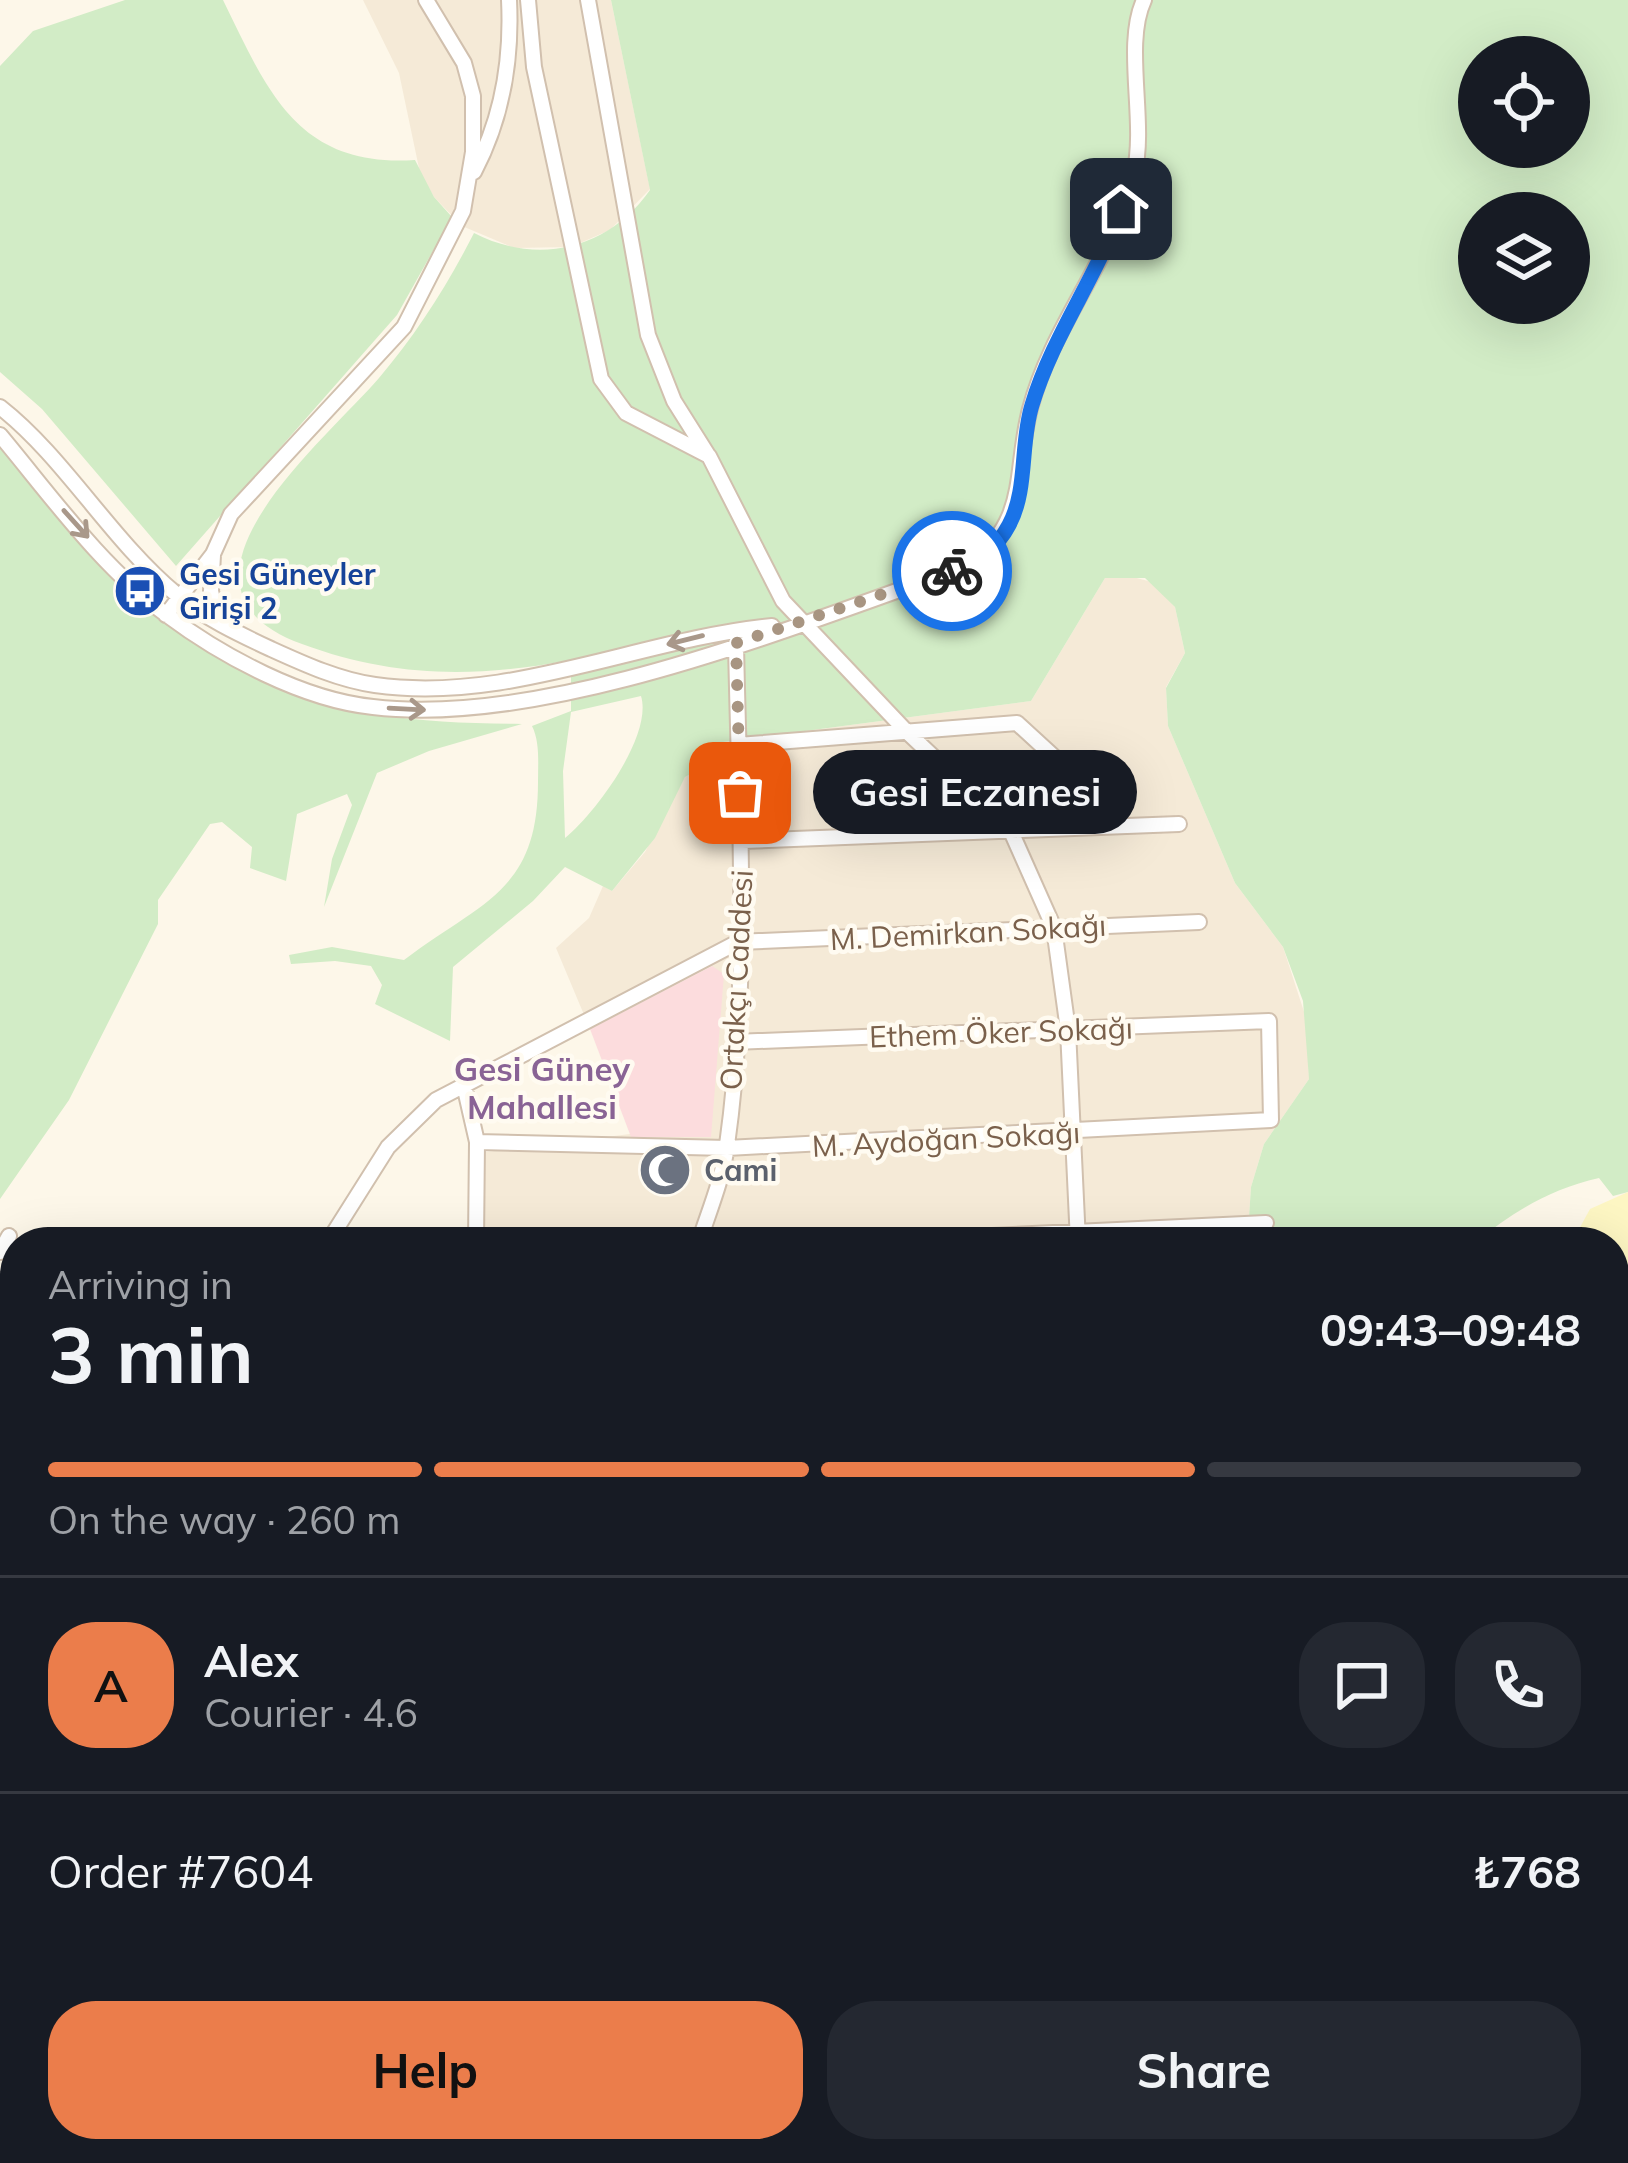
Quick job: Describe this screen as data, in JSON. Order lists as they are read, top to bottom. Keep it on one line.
{"streets":{"street":["M. Demirkan Sokağı","Ortakçı Caddesi","Ethem Öker Sokağı","M. Aydoğan Sokağı"]},"crossings":[["M. Demirkan Sokağı","Ortakçı Caddesi"],["Ortakçı Caddesi","Ethem Öker Sokağı"],["Ortakçı Caddesi","M. Aydoğan Sokağı"],["Ethem Öker Sokağı","M. Aydoğan Sokağı"]],"districts":["Gesi Güney Mahallesi"],"places":{"bus stop":["Gesi Güneyler Girişi 2"],"other":["Gesi Eczanesi"],"mosque":["Cami"]},"page":{"bubble":"Gesi Eczanesi","heading":["3 min","Arriving in","09:43–09:48"],"panel":["Alex","Courier · 4.6","Order #7604","₺768"],"bar":"On the way · 260 m","round":"A","buttons":["Help","Share"]}}
